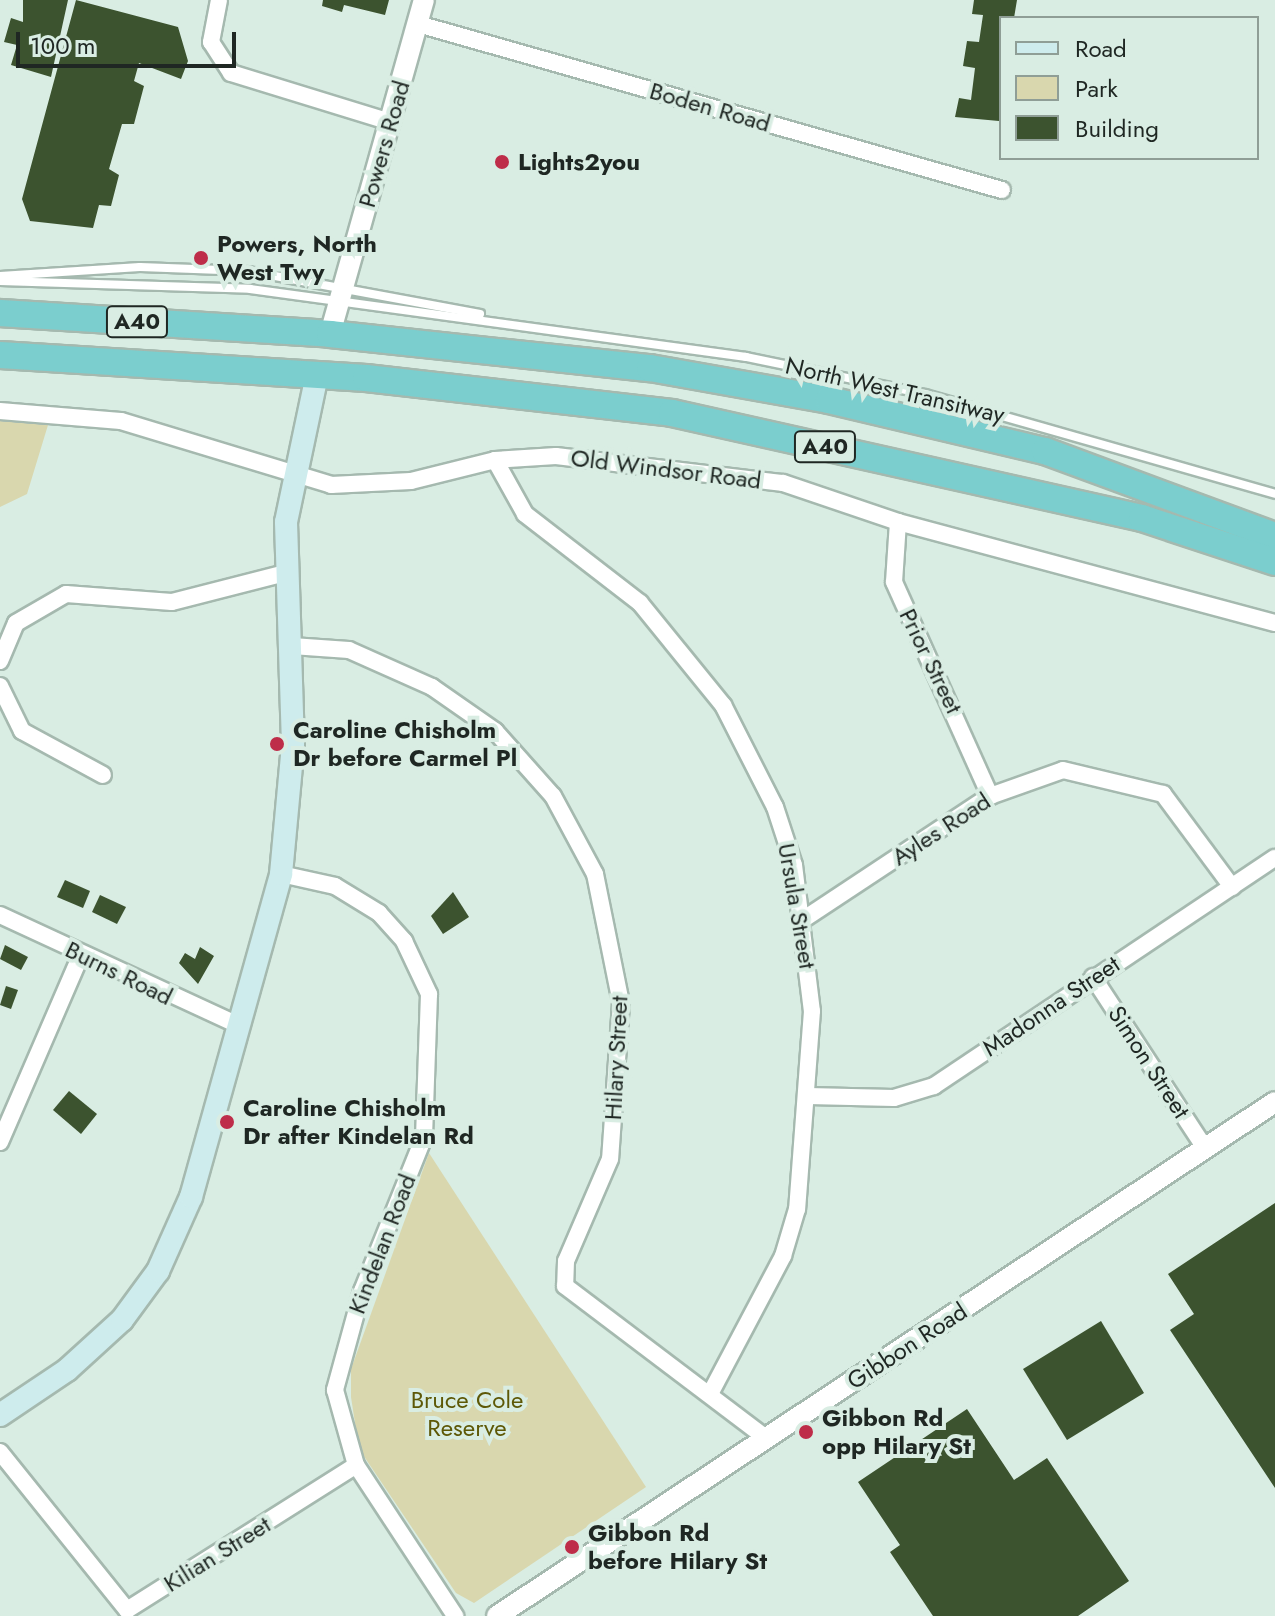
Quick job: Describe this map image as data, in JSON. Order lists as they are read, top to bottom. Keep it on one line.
{"streets":{"highway":["A40","Old Windsor Road"],"street":["Boden Road","Powers Road","Prior Street","Ayles Road","Ursula Street","Burns Road","Madonna Street","Hilary Street","Simon Street","Kindelan Road","Gibbon Road","Kilian Street"],"lane":["North West Transitway"]},"crossings":[["Boden Road","Powers Road"],["Powers Road","A40"],["Powers Road","North West Transitway"],["Old Windsor Road","Prior Street"],["Old Windsor Road","Ursula Street"],["Prior Street","Ayles Road"],["Ayles Road","Ursula Street"],["Ayles Road","Madonna Street"],["Ursula Street","Madonna Street"],["Ursula Street","Hilary Street"],["Madonna Street","Simon Street"],["Hilary Street","Gibbon Road"],["Simon Street","Gibbon Road"],["Kindelan Road","Kilian Street"]],"parks":["Bruce Cole Reserve"],"places":["Lights2you","Powers, North West Twy","Caroline Chisholm Dr before Carmel Pl","Caroline Chisholm Dr after Kindelan Rd","Gibbon Rd opp Hilary St","Gibbon Rd before Hilary St"],"legend":["Road","Park","Building"],"scale_bar":"100 m"}
